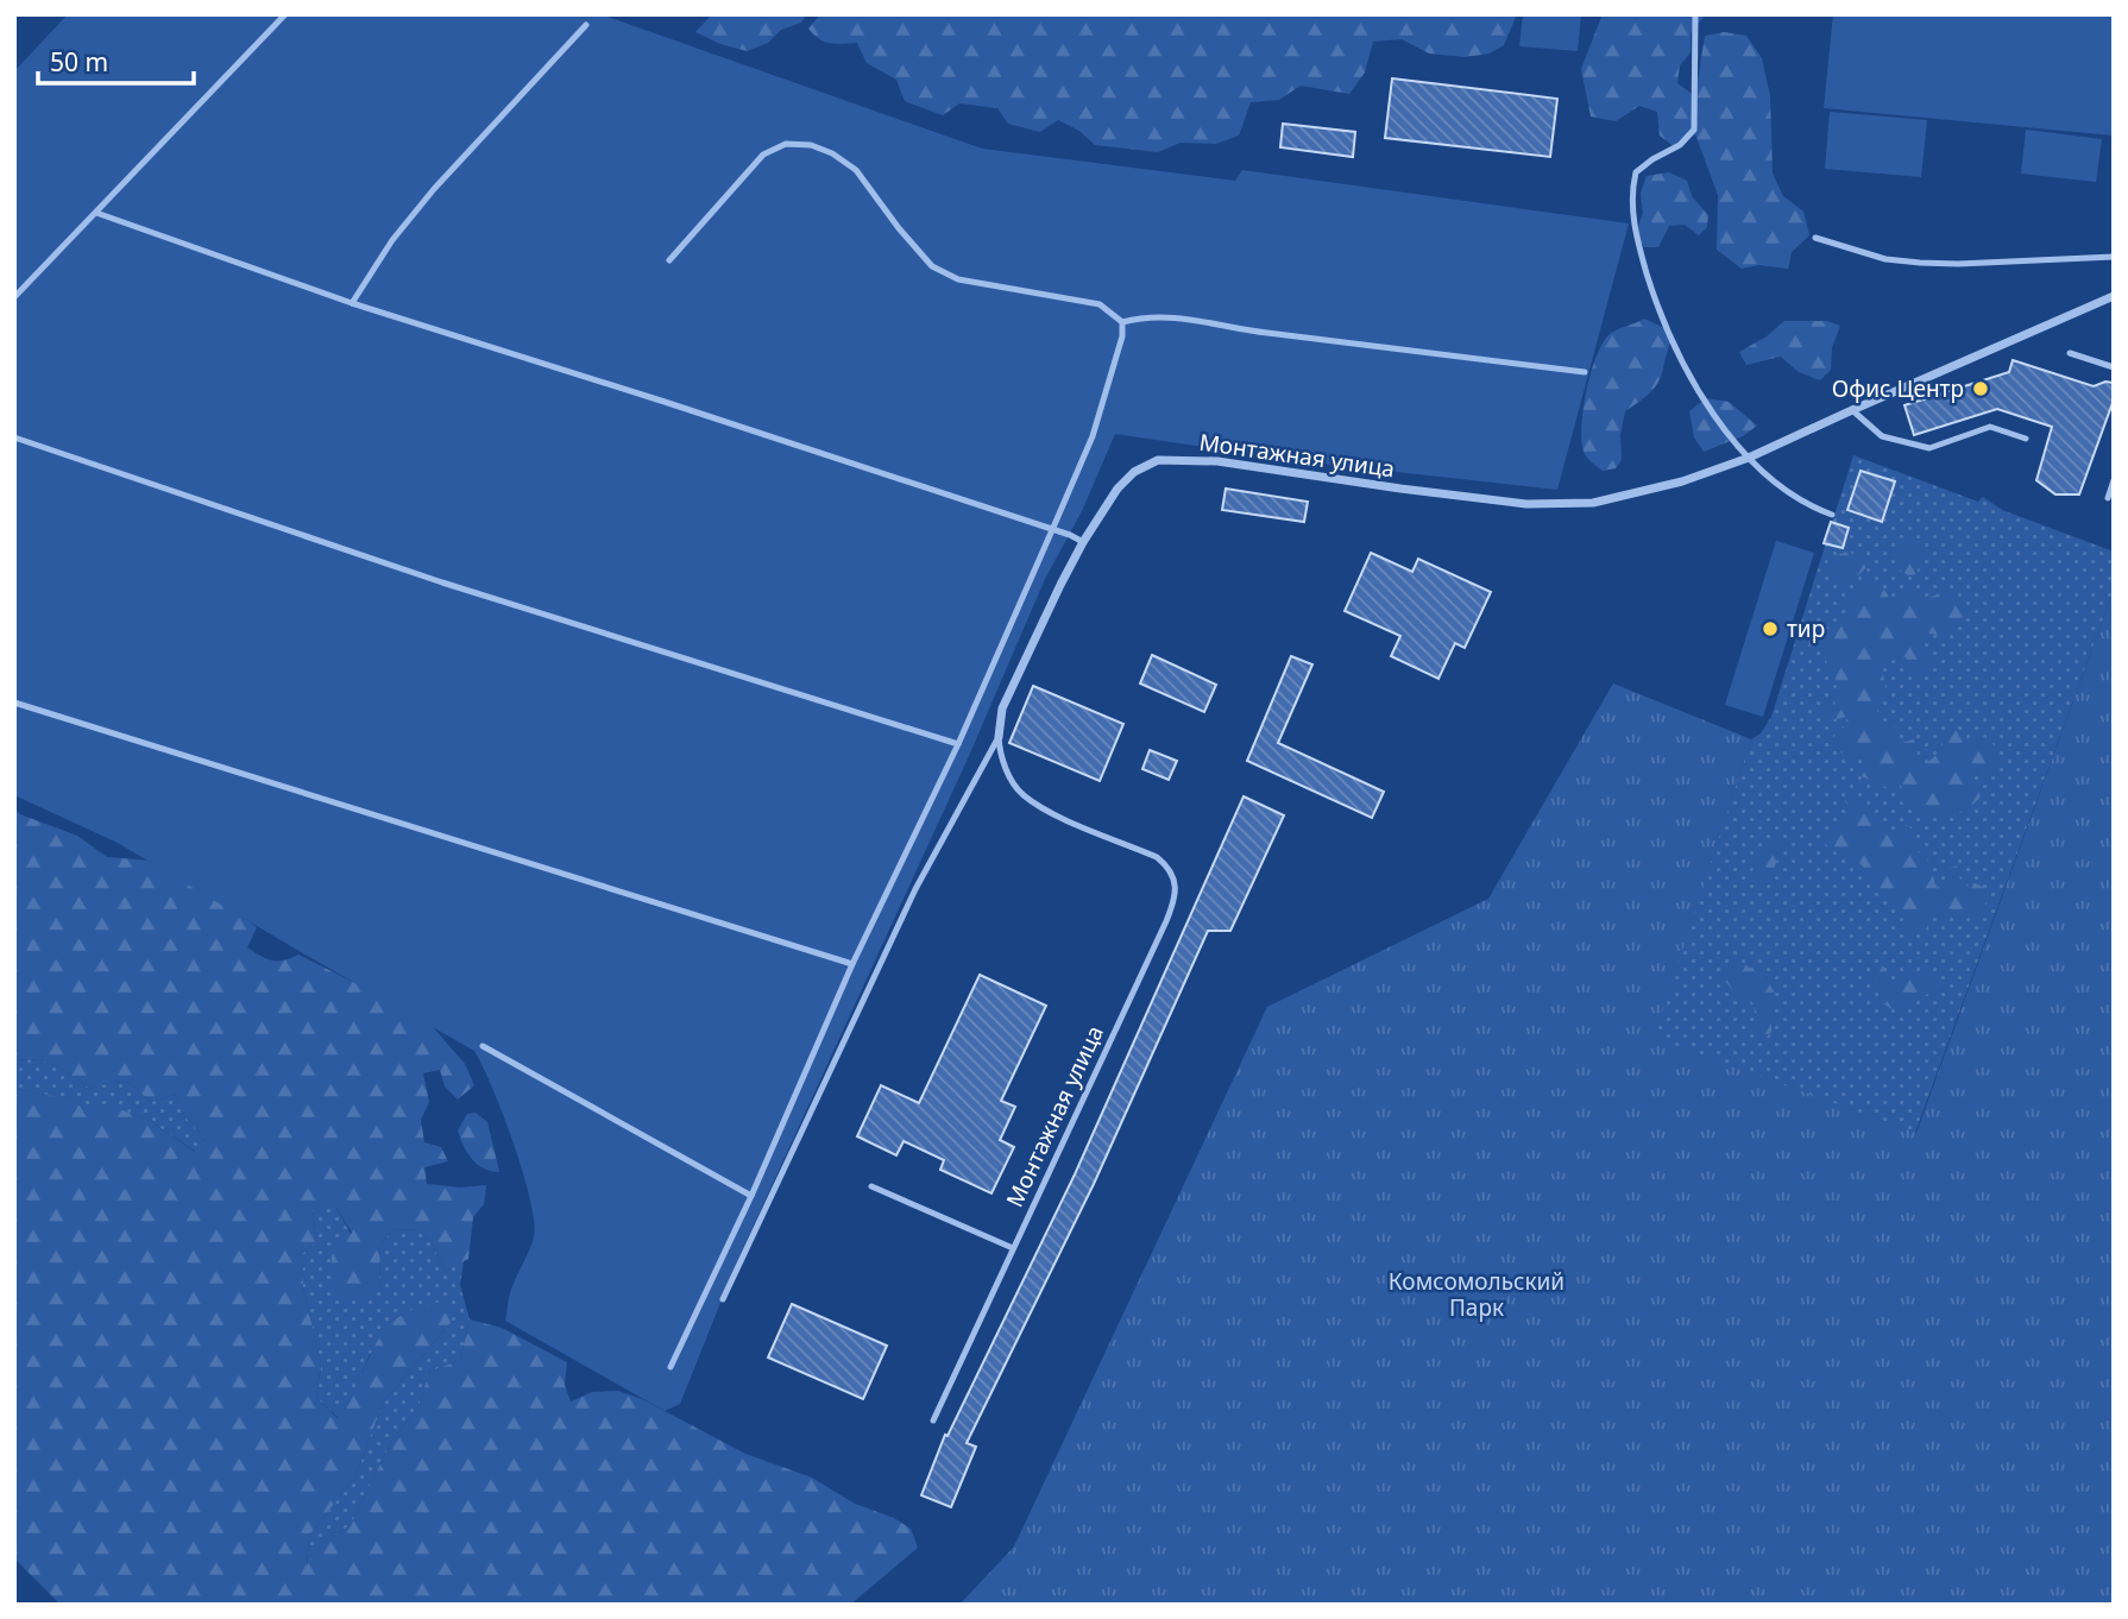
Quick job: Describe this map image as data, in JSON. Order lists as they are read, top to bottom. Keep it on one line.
{"streets":{"street":["Монтажная улица"]},"parks":["Комсомольский Парк"],"places":["Офис Центр","тир"],"scale_bar":"50 m"}
